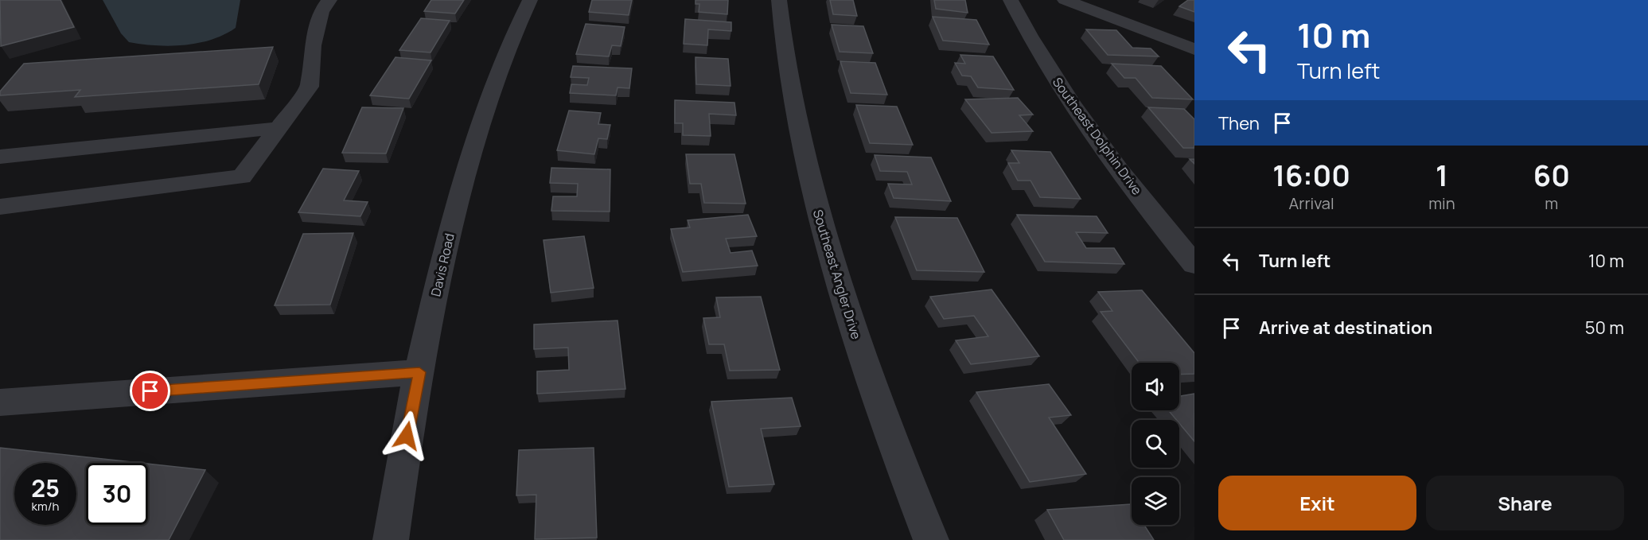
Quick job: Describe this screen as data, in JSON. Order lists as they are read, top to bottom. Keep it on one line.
{"streets":{"street":["Southeast Dolphin Drive","Davis Road","Southeast Angler Drive"]},"page":{"turn":["10 m","Turn left"],"then":"Then","eta":["16:00","Arrival","1","min","60","m"],"list":[{"name":"Turn left","value":"10 m"},{"name":"Arrive at destination","value":"50 m"}],"speed":"25 km/h","limit":"30","buttons":["Exit","Share"]}}
